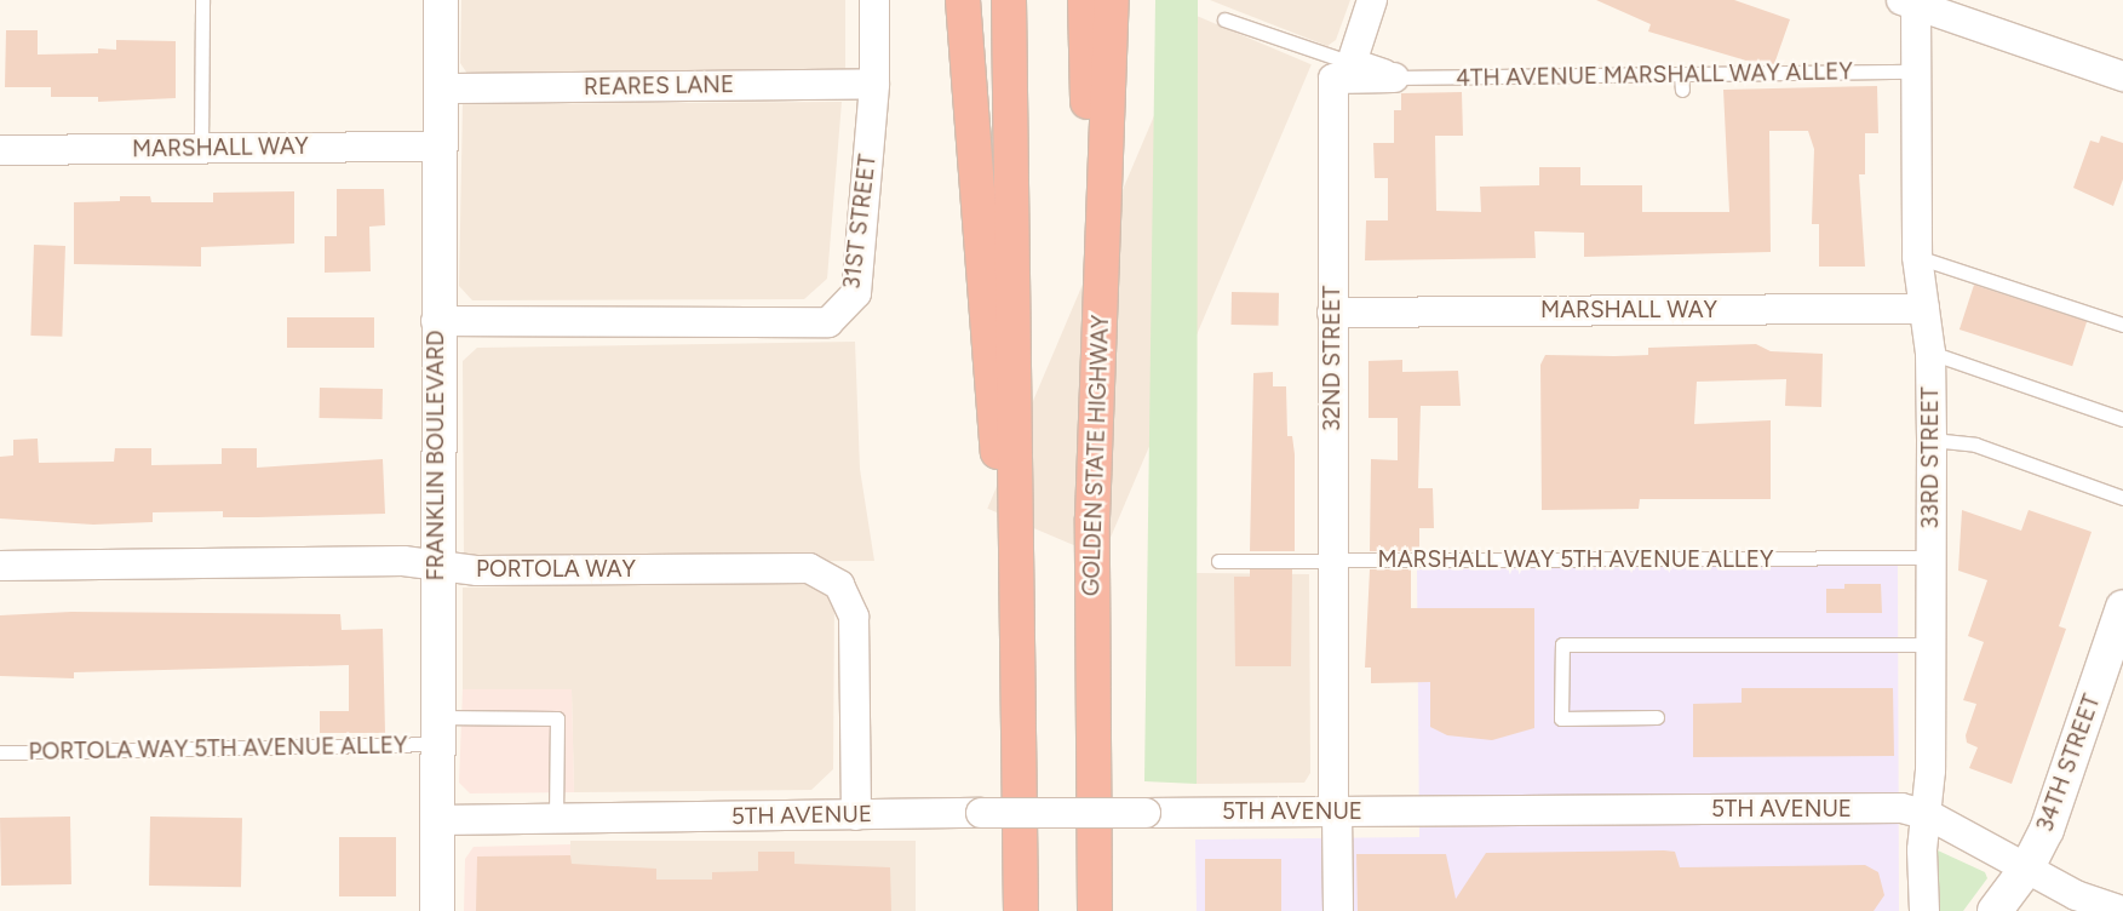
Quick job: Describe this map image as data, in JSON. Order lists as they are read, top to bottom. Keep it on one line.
{"streets":{"highway":["GOLDEN STATE HIGHWAY"],"main road":["FRANKLIN BOULEVARD","34TH STREET"],"street":["REARES LANE","MARSHALL WAY","31ST STREET","32ND STREET","33RD STREET","PORTOLA WAY","5TH AVENUE"],"lane":["4TH AVENUE MARSHALL WAY ALLEY","MARSHALL WAY 5TH AVENUE ALLEY","PORTOLA WAY 5TH AVENUE ALLEY"]},"crossings":[["4TH AVENUE MARSHALL WAY ALLEY","32ND STREET"],["4TH AVENUE MARSHALL WAY ALLEY","33RD STREET"],["REARES LANE","31ST STREET"],["REARES LANE","FRANKLIN BOULEVARD"],["MARSHALL WAY","32ND STREET"],["MARSHALL WAY","FRANKLIN BOULEVARD"],["MARSHALL WAY","33RD STREET"],["31ST STREET","FRANKLIN BOULEVARD"],["32ND STREET","MARSHALL WAY 5TH AVENUE ALLEY"],["32ND STREET","5TH AVENUE"],["FRANKLIN BOULEVARD","PORTOLA WAY"],["FRANKLIN BOULEVARD","PORTOLA WAY 5TH AVENUE ALLEY"],["FRANKLIN BOULEVARD","5TH AVENUE"],["33RD STREET","MARSHALL WAY 5TH AVENUE ALLEY"],["33RD STREET","5TH AVENUE"],["PORTOLA WAY","5TH AVENUE"],["PORTOLA WAY 5TH AVENUE ALLEY","5TH AVENUE"],["34TH STREET","5TH AVENUE"]]}
